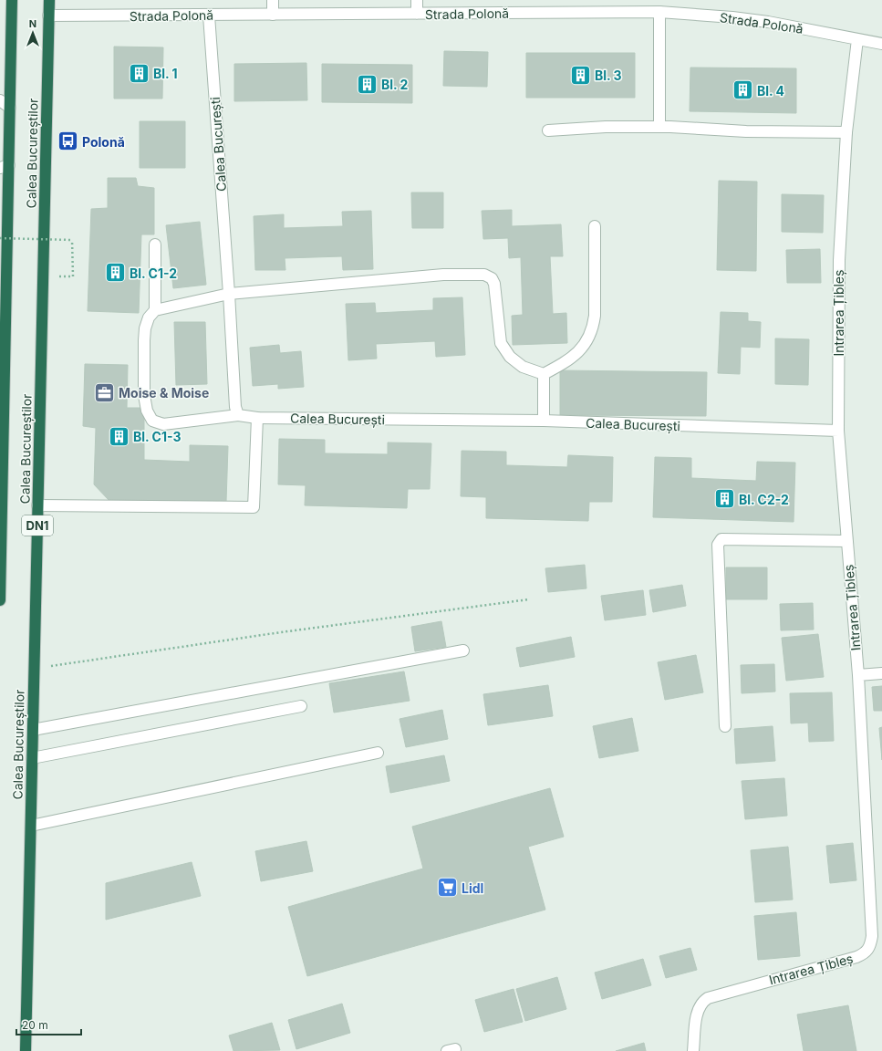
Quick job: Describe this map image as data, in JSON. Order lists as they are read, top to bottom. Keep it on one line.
{"streets":{"highway":["Calea Bucureștilor","DN1"],"street":["Strada Polonă","Calea București","Intrarea Țibleș"]},"crossings":[["Strada Polonă","Calea București"],["Strada Polonă","Calea Bucureștilor"],["Strada Polonă","Intrarea Țibleș"],["Calea București","Intrarea Țibleș"]],"places":{"building":["Bl. 1","Bl. 3","Bl. 2","Bl. 4","Bl. C1-2","Bl. C1-3","Bl. C2-2"],"bus stop":["Polonă"],"office":["Moise & Moise"],"supermarket":["Lidl"]},"scale_bar":"20 m","north":"top"}
